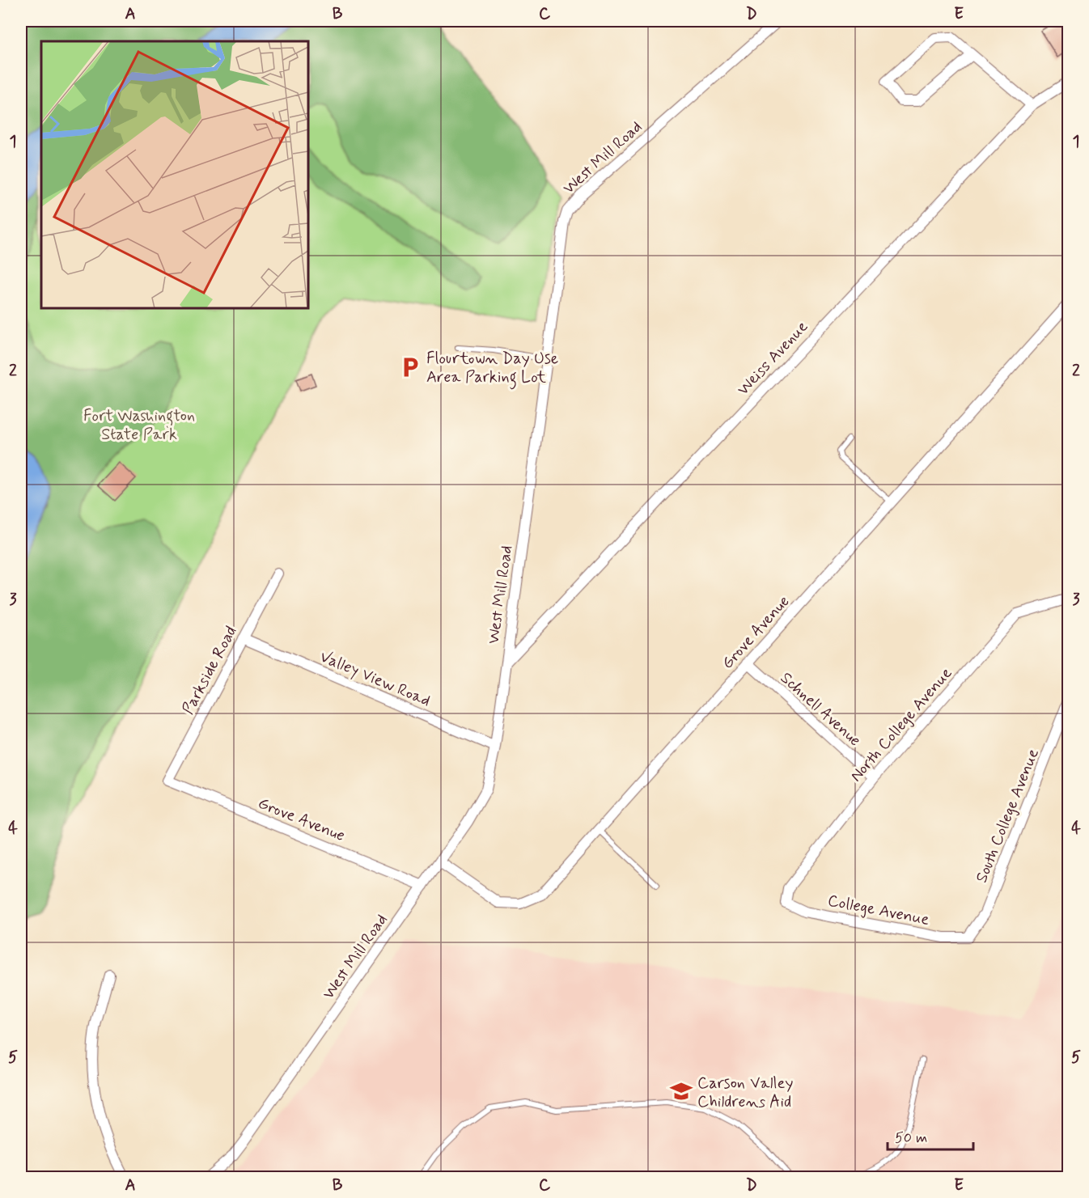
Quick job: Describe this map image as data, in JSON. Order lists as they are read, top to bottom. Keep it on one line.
{"streets":{"street":["West Mill Road","Weiss Avenue","Grove Avenue","Parkside Road","Valley View Road","Schnell Avenue","North College Avenue","South College Avenue","College Avenue"]},"crossings":[["West Mill Road","Weiss Avenue"],["West Mill Road","Grove Avenue"],["West Mill Road","Valley View Road"],["Grove Avenue","Parkside Road"],["Grove Avenue","Schnell Avenue"],["Parkside Road","Valley View Road"],["Schnell Avenue","North College Avenue"],["North College Avenue","College Avenue"],["South College Avenue","College Avenue"]],"parks":["Fort Washington State Park"],"places":{"parking":["Flourtown Day Use Area Parking Lot"],"school or university":["Carson Valley Childrens Aid"]},"scale_bar":"50 m","grid":{"columns":["A","B","C","D","E"],"rows":["1","2","3","4","5"]}}
